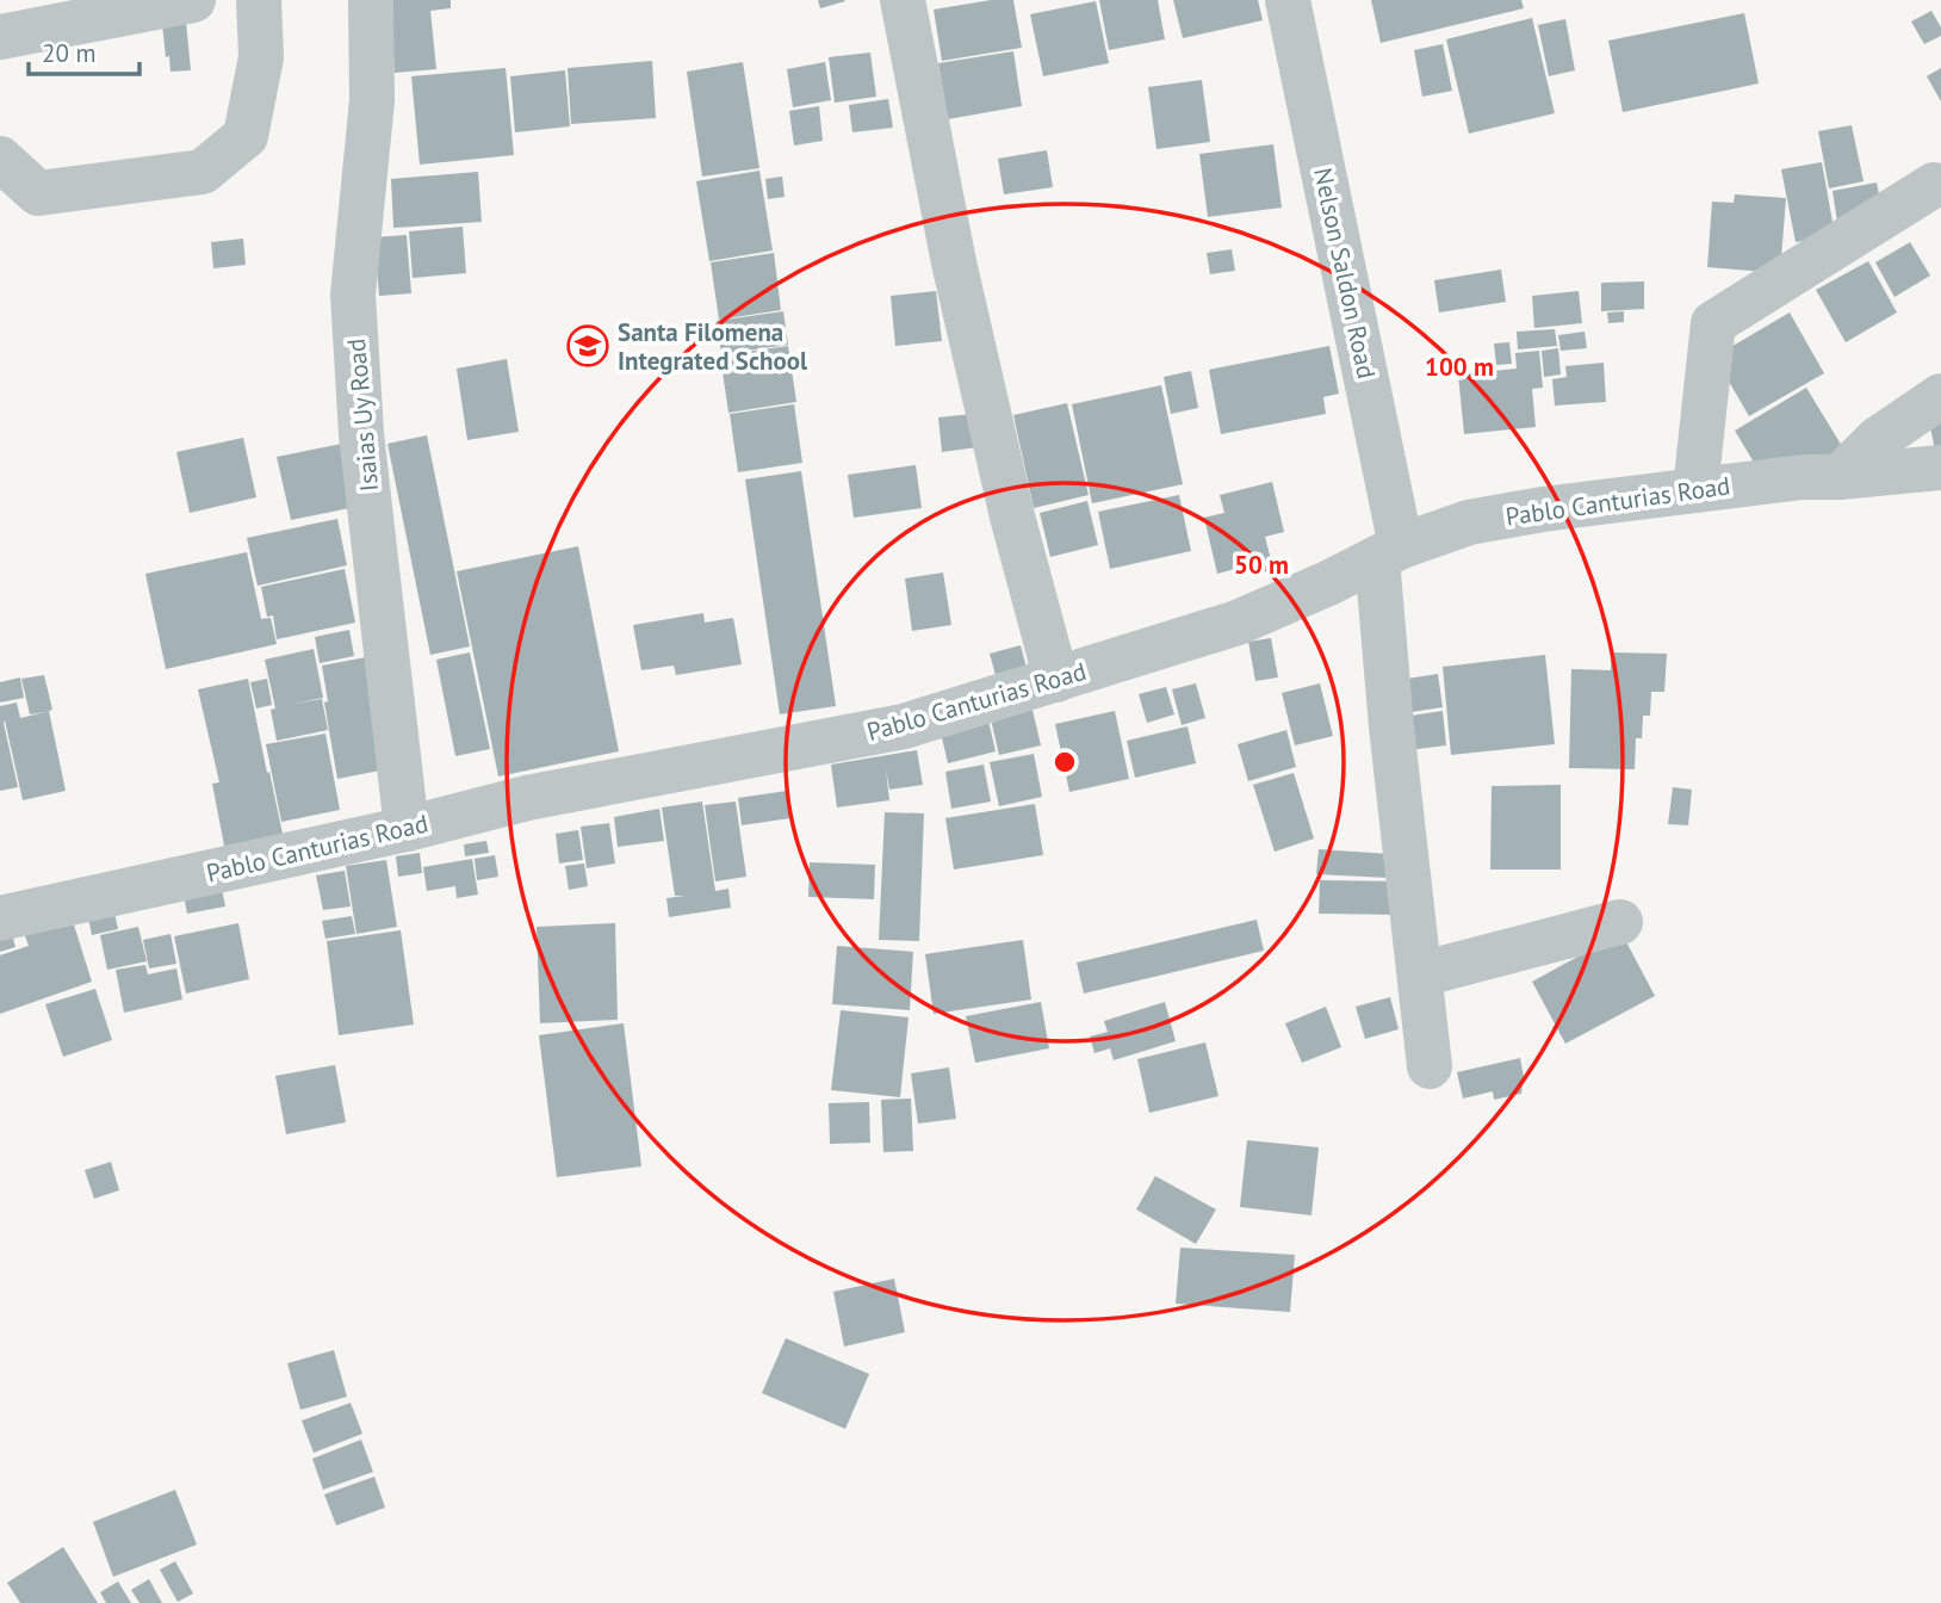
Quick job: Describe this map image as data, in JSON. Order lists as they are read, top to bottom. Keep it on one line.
{"streets":{"street":["Nelson Saldon Road","Isaias Uy Road","Pablo Canturias Road"]},"crossings":[["Nelson Saldon Road","Pablo Canturias Road"],["Isaias Uy Road","Pablo Canturias Road"]],"places":{"school or university":["Santa Filomena Integrated School"]},"scale_bar":"20 m","rings":["100 m","50 m"]}
